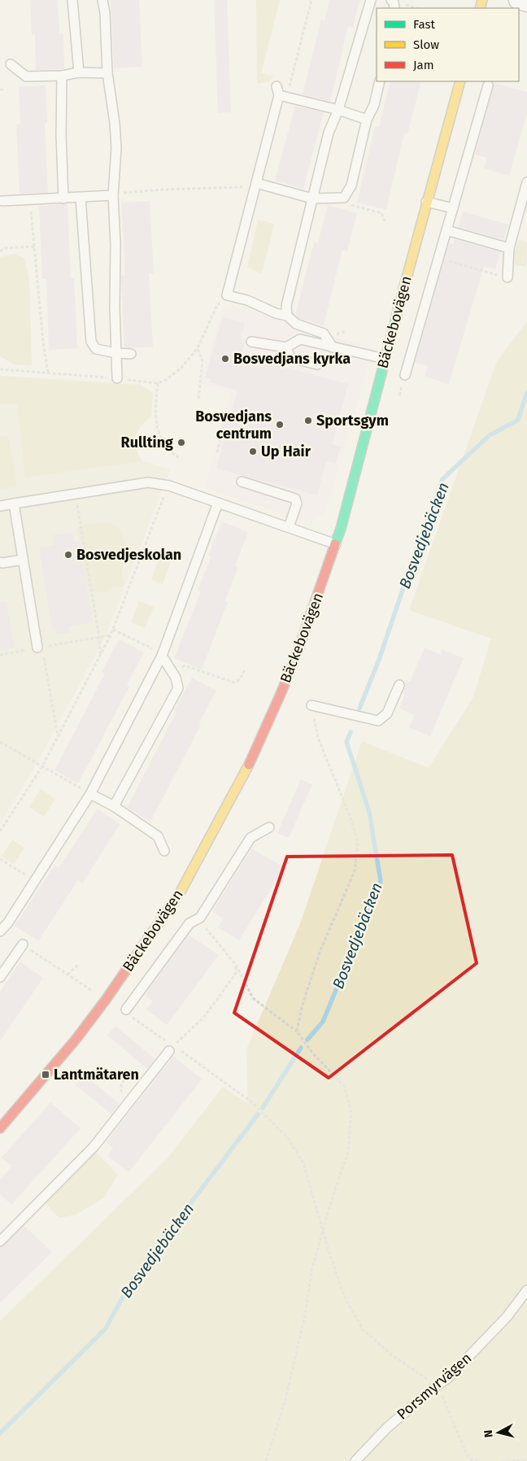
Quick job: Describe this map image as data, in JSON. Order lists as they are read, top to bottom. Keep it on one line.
{"streets":{"street":["Bäckebovägen"],"lane":["Porsmyrvägen"]},"water":["Bosvedjebäcken"],"places":{"other":["Bosvedjans kyrka","Sportsgym","Bosvedjans centrum","Rullting","Up Hair","Bosvedjeskolan"],"transit":["Lantmätaren"]},"legend":["Fast","Slow","Jam"],"north":"left"}
